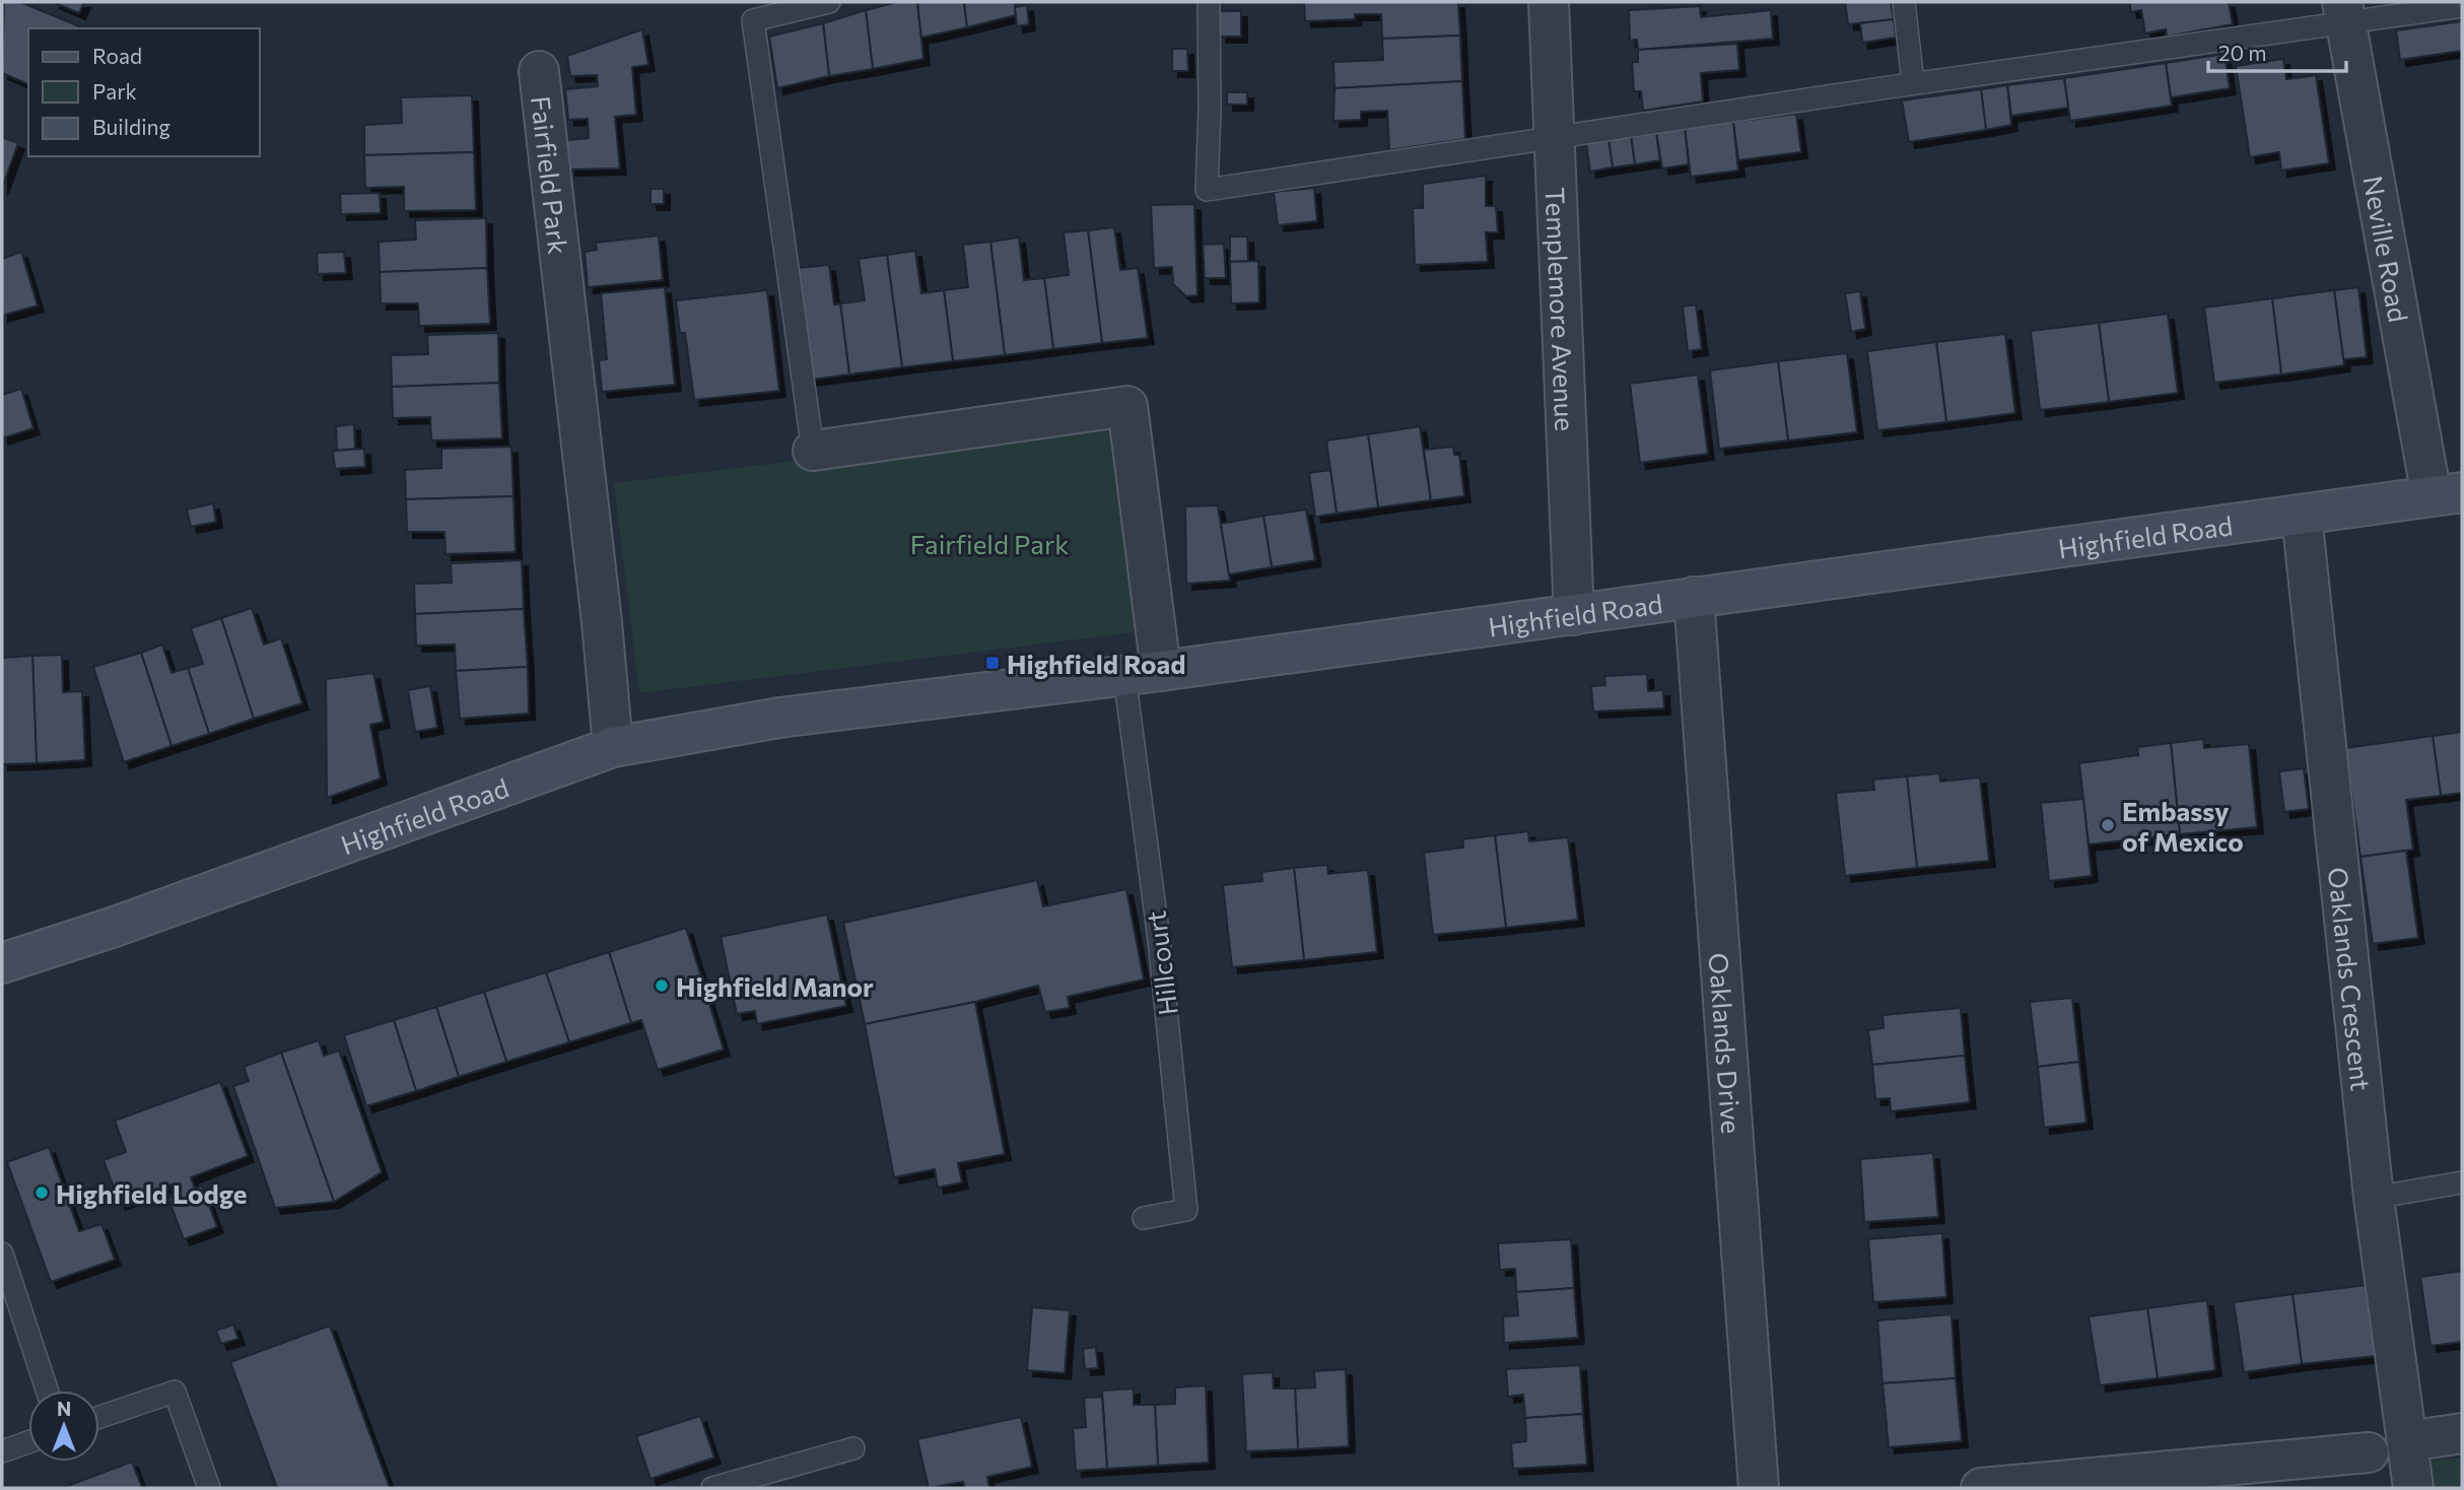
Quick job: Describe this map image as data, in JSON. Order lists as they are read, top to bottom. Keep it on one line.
{"streets":{"street":["Fairfield Park","Neville Road","Templemore Avenue","Highfield Road","Oaklands Crescent","Oaklands Drive"],"lane":["Hillcourt"]},"crossings":[["Fairfield Park","Highfield Road"],["Neville Road","Highfield Road"],["Templemore Avenue","Highfield Road"],["Highfield Road","Hillcourt"],["Highfield Road","Oaklands Crescent"],["Highfield Road","Oaklands Drive"]],"parks":["Fairfield Park"],"places":{"transit":["Highfield Road"],"other":["Embassy of Mexico","Highfield Manor","Highfield Lodge"]},"legend":["Road","Park","Building"],"scale_bar":"20 m","north":"top"}
